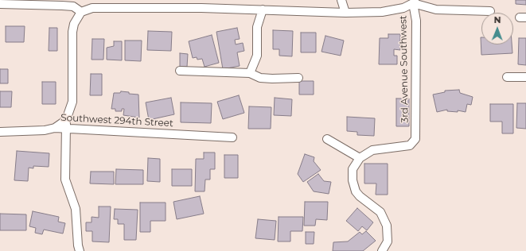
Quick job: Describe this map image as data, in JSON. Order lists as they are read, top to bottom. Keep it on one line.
{"streets":{"street":["3rd Avenue Southwest","Southwest 294th Street"]},"north":"top"}
